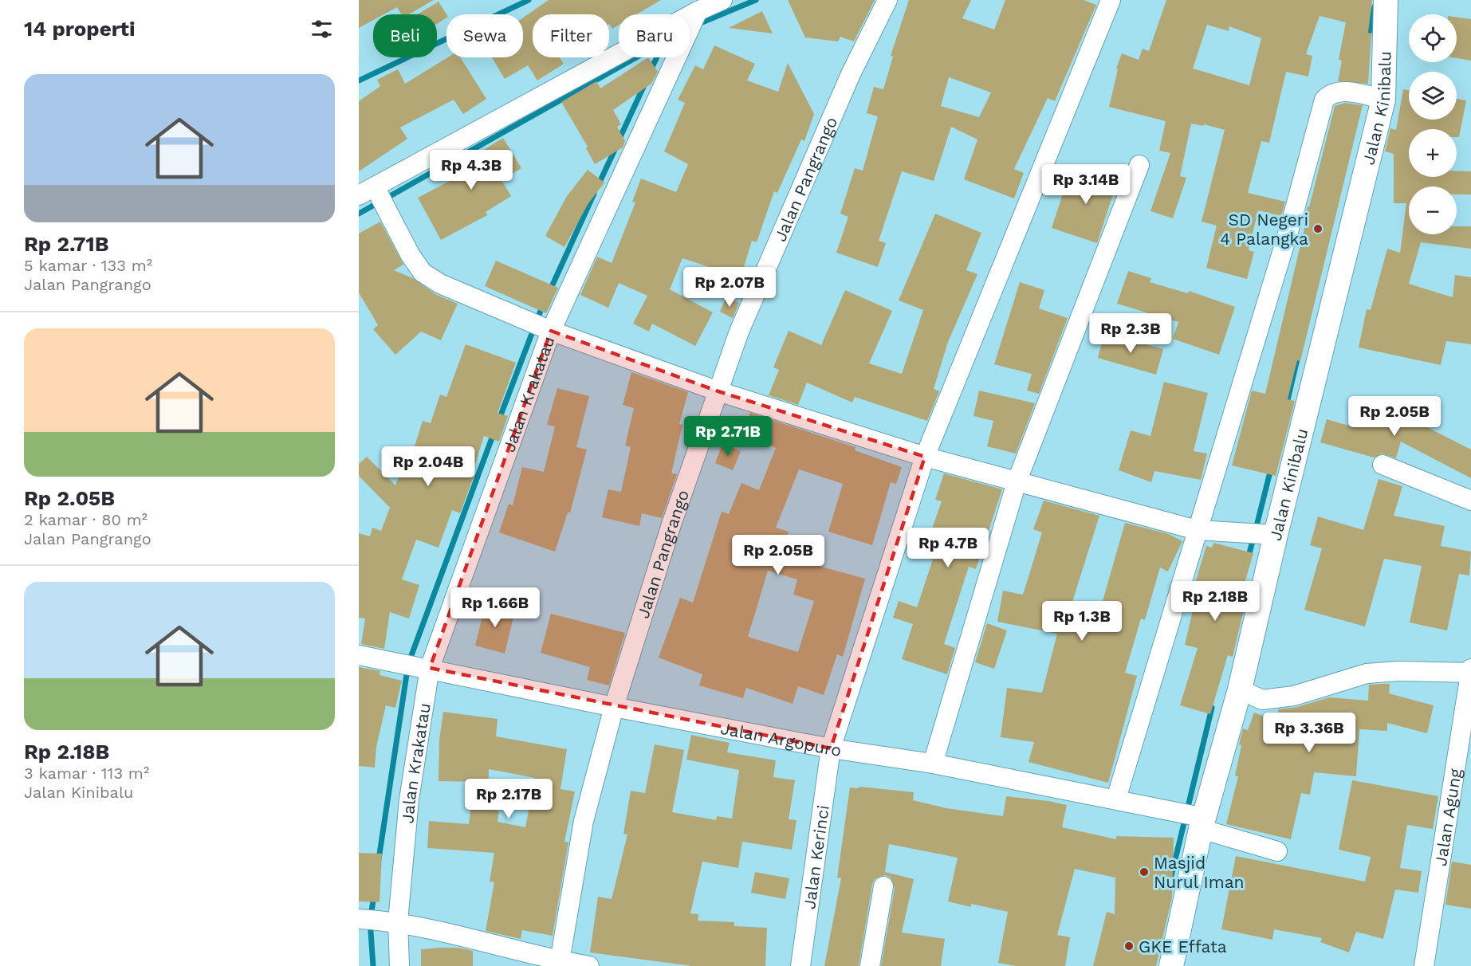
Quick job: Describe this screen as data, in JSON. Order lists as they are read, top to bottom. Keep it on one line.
{"streets":{"street":["Jalan Kinibalu","Jalan Pangrango","Jalan Krakatau","Jalan Argopuro","Jalan Agung","Jalan Kerinci"]},"crossings":[["Jalan Kinibalu","Jalan Argopuro"],["Jalan Pangrango","Jalan Argopuro"],["Jalan Krakatau","Jalan Argopuro"],["Jalan Argopuro","Jalan Kerinci"]],"places":["SD Negeri 4 Palangka","Masjid Nurul Iman","GKE Effata"],"page":{"heading":"14 properti","map_buttons":["+","−"],"chip":["Beli","Sewa","Filter","Baru"],"list":[{"name":"Rp 2.71B","note":"5 kamar · 133 m² · Jalan Pangrango"},{"name":"Rp 2.05B","note":"2 kamar · 80 m² · Jalan Pangrango"},{"name":"Rp 2.18B","note":"3 kamar · 113 m² · Jalan Kinibalu"}],"price":["Rp 4.3B","Rp 3.14B","Rp 2.07B","Rp 2.3B","Rp 2.05B","Rp 2.71B","Rp 2.04B","Rp 4.7B","Rp 2.05B","Rp 2.18B","Rp 1.66B","Rp 1.3B","Rp 3.36B","Rp 2.17B"]}}
